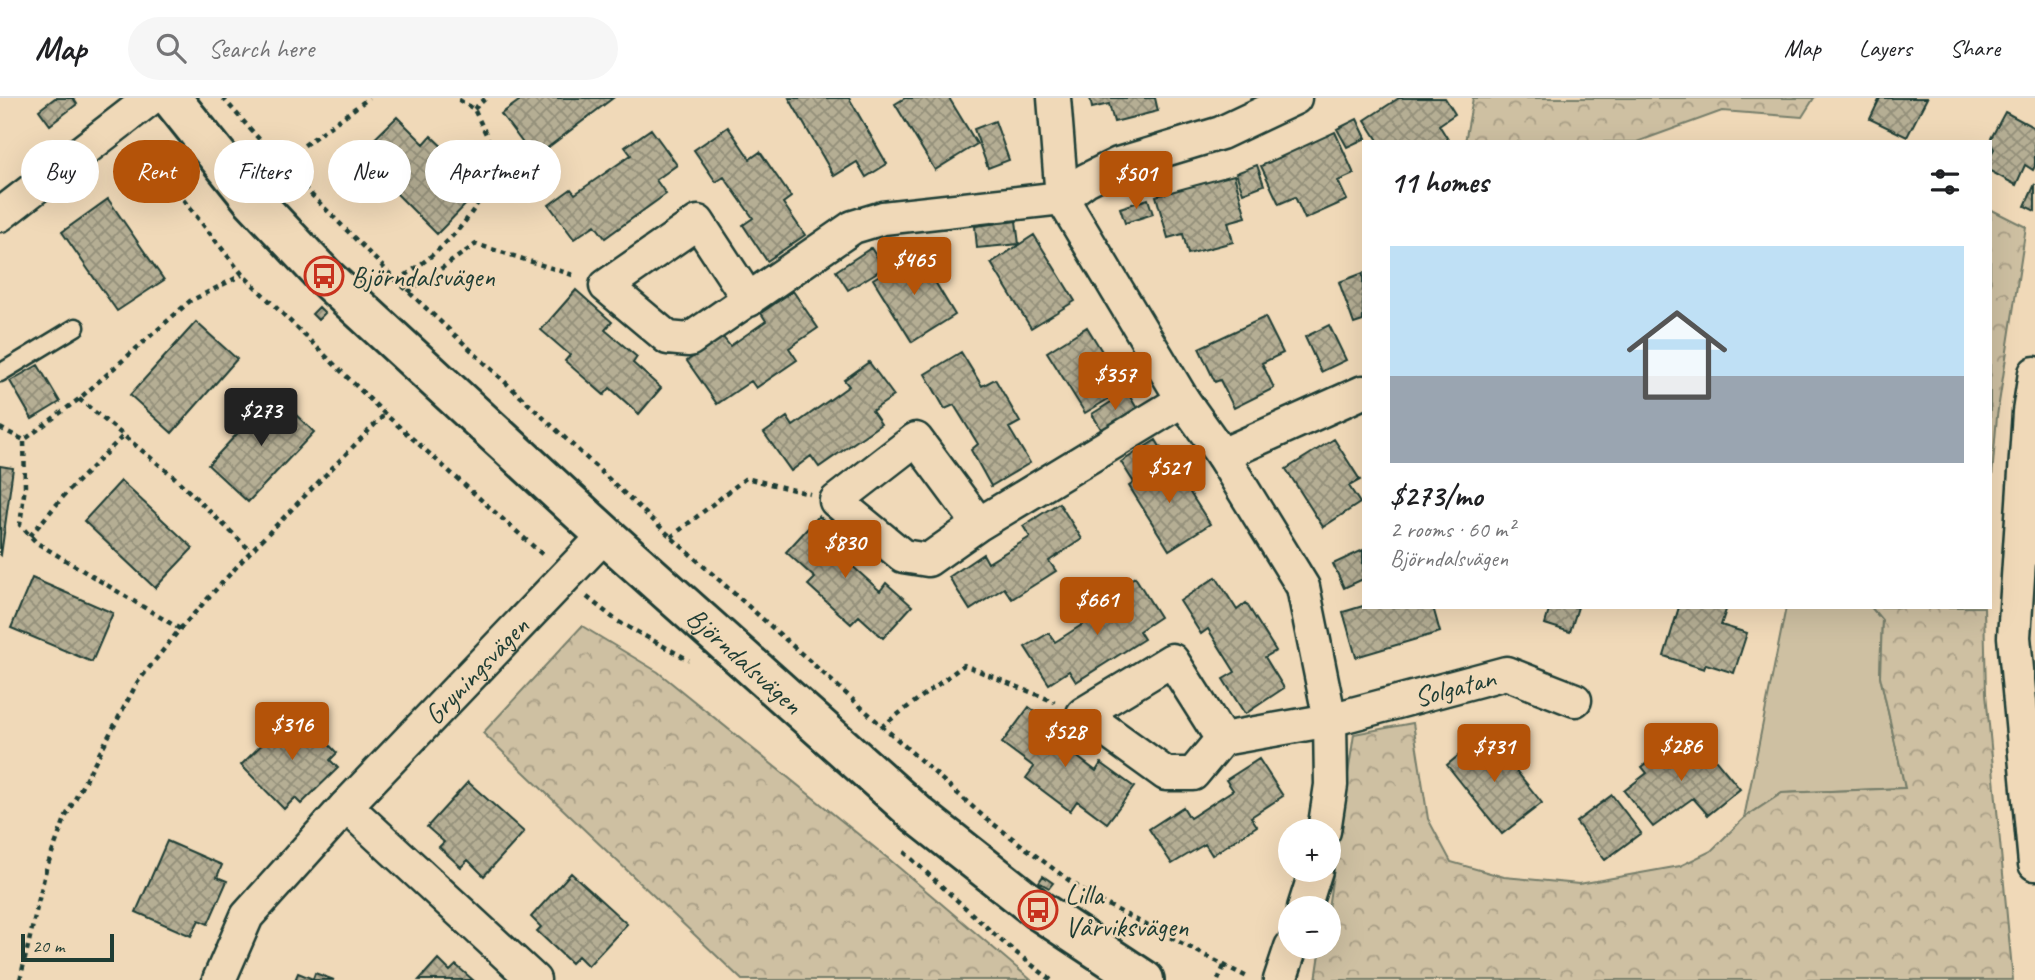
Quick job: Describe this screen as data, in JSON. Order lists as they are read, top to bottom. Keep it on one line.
{"streets":{"street":["Björndalsvägen","Gryningsvägen","Solgatan"]},"crossings":[["Björndalsvägen","Gryningsvägen"]],"places":{"bus stop":["Björndalsvägen","Lilla Vårviksvägen"]},"scale_bar":"20 m","page":{"header":"Map","search":"Search here","nav":["Map","Layers","Share"],"chip":["Buy","Rent","Filters","New","Apartment"],"heading":"11 homes","price":["$501","$465","$357","$273","$521","$830","$661","$316","$528","$286","$731"],"list":[{"name":"$273/mo","note":"2 rooms · 60 m² · Björndalsvägen"}],"map_buttons":["+","−"],"scale":"20 m"}}
